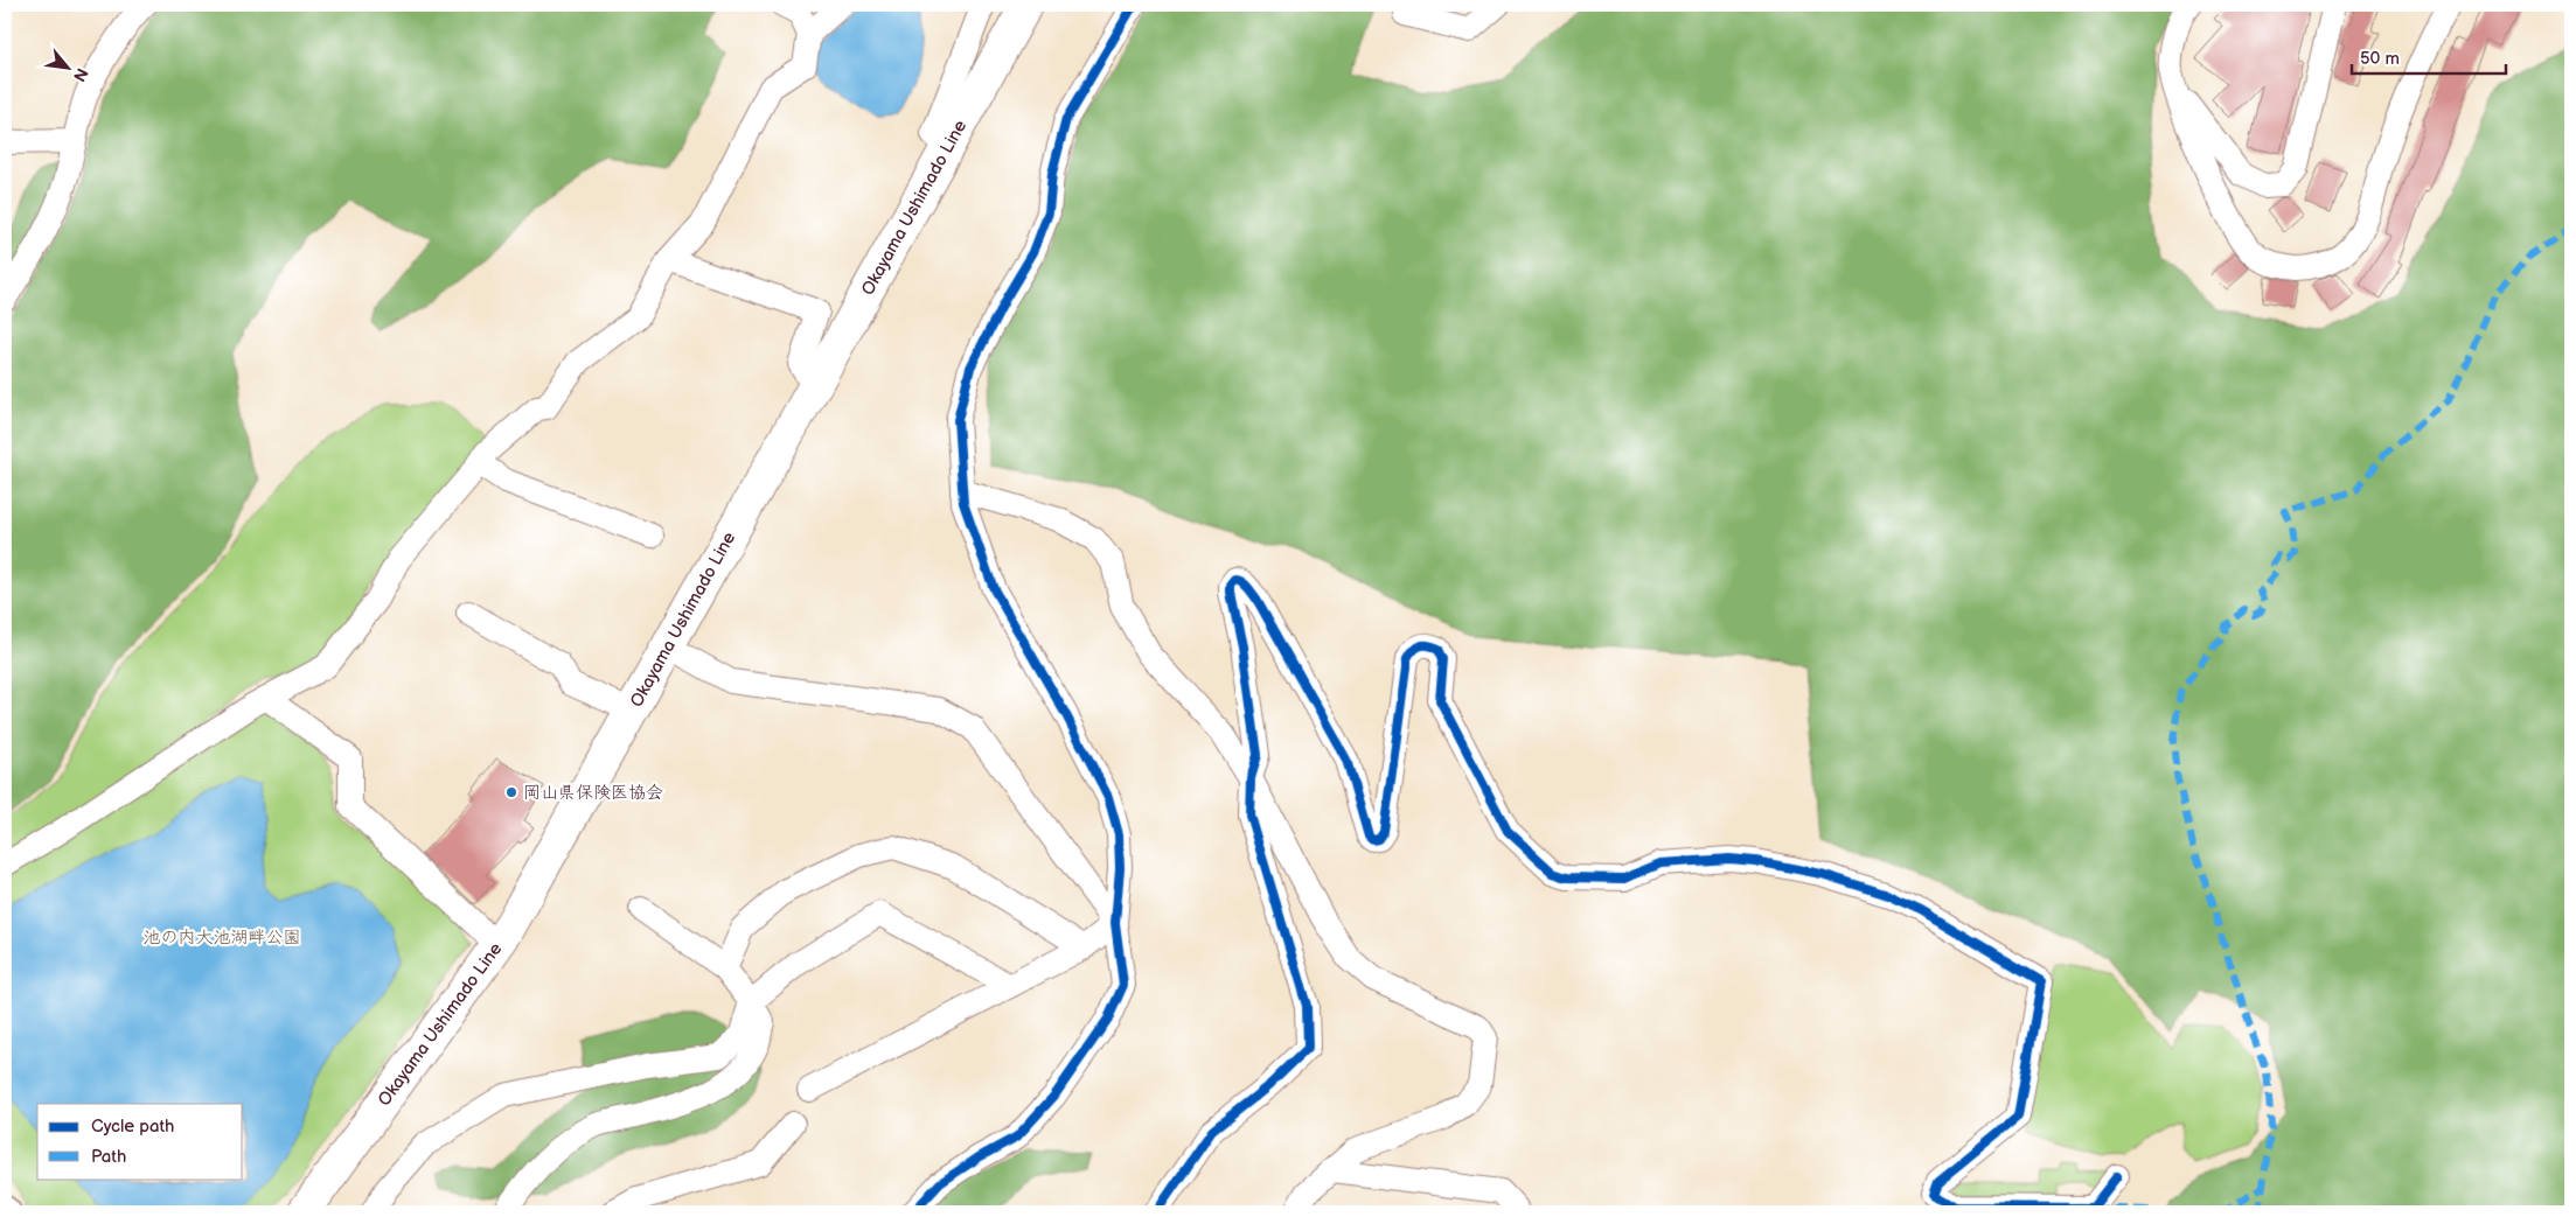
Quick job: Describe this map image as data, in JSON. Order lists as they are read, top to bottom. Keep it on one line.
{"streets":{"main road":["Okayama Ushimado Line"]},"parks":["池の内大池湖畔公園"],"places":["岡山県保険医協会"],"legend":["Cycle path","Path"],"scale_bar":"50 m","north":"bottom right"}
